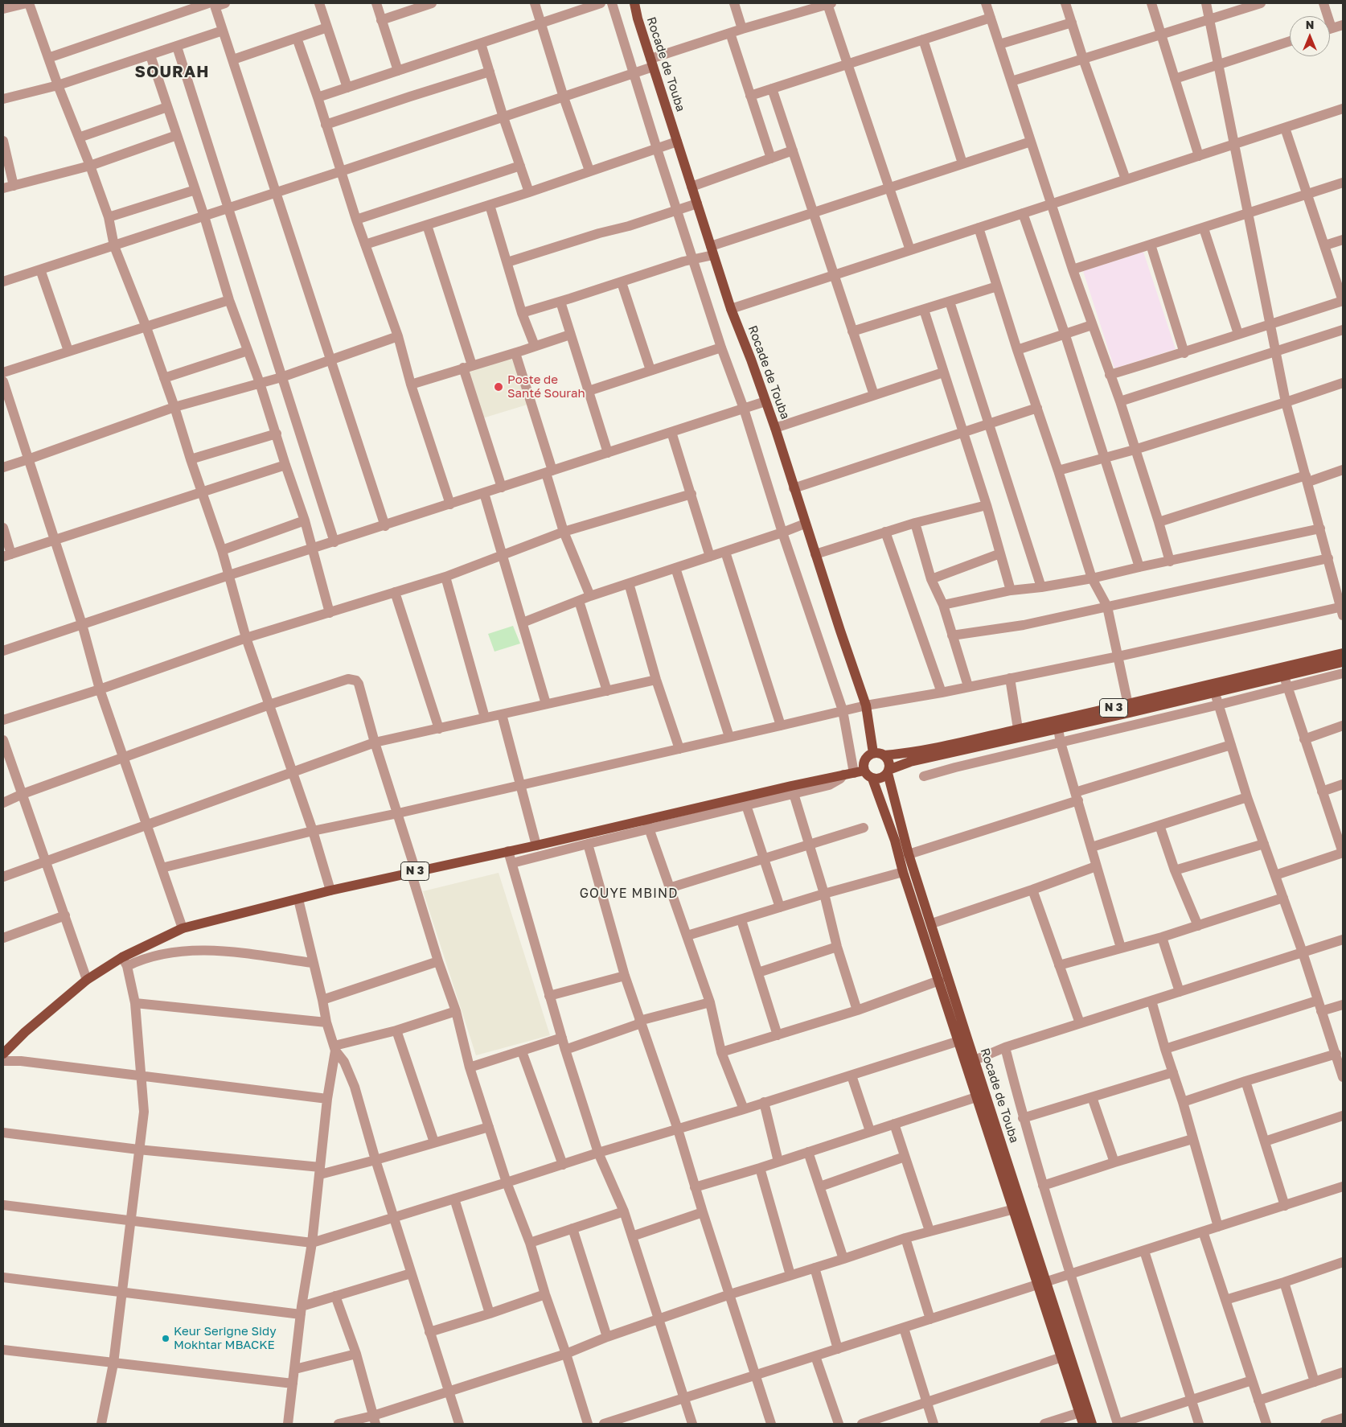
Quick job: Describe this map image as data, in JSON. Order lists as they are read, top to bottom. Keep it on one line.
{"streets":{"main road":["Rocade de Touba","N 3"]},"crossings":[["Rocade de Touba","N 3"]],"districts":["SOURAH","GOUYE MBIND"],"places":["Poste de Santé Sourah","Keur Serigne Sidy Mokhtar MBACKE"],"north":"top"}
